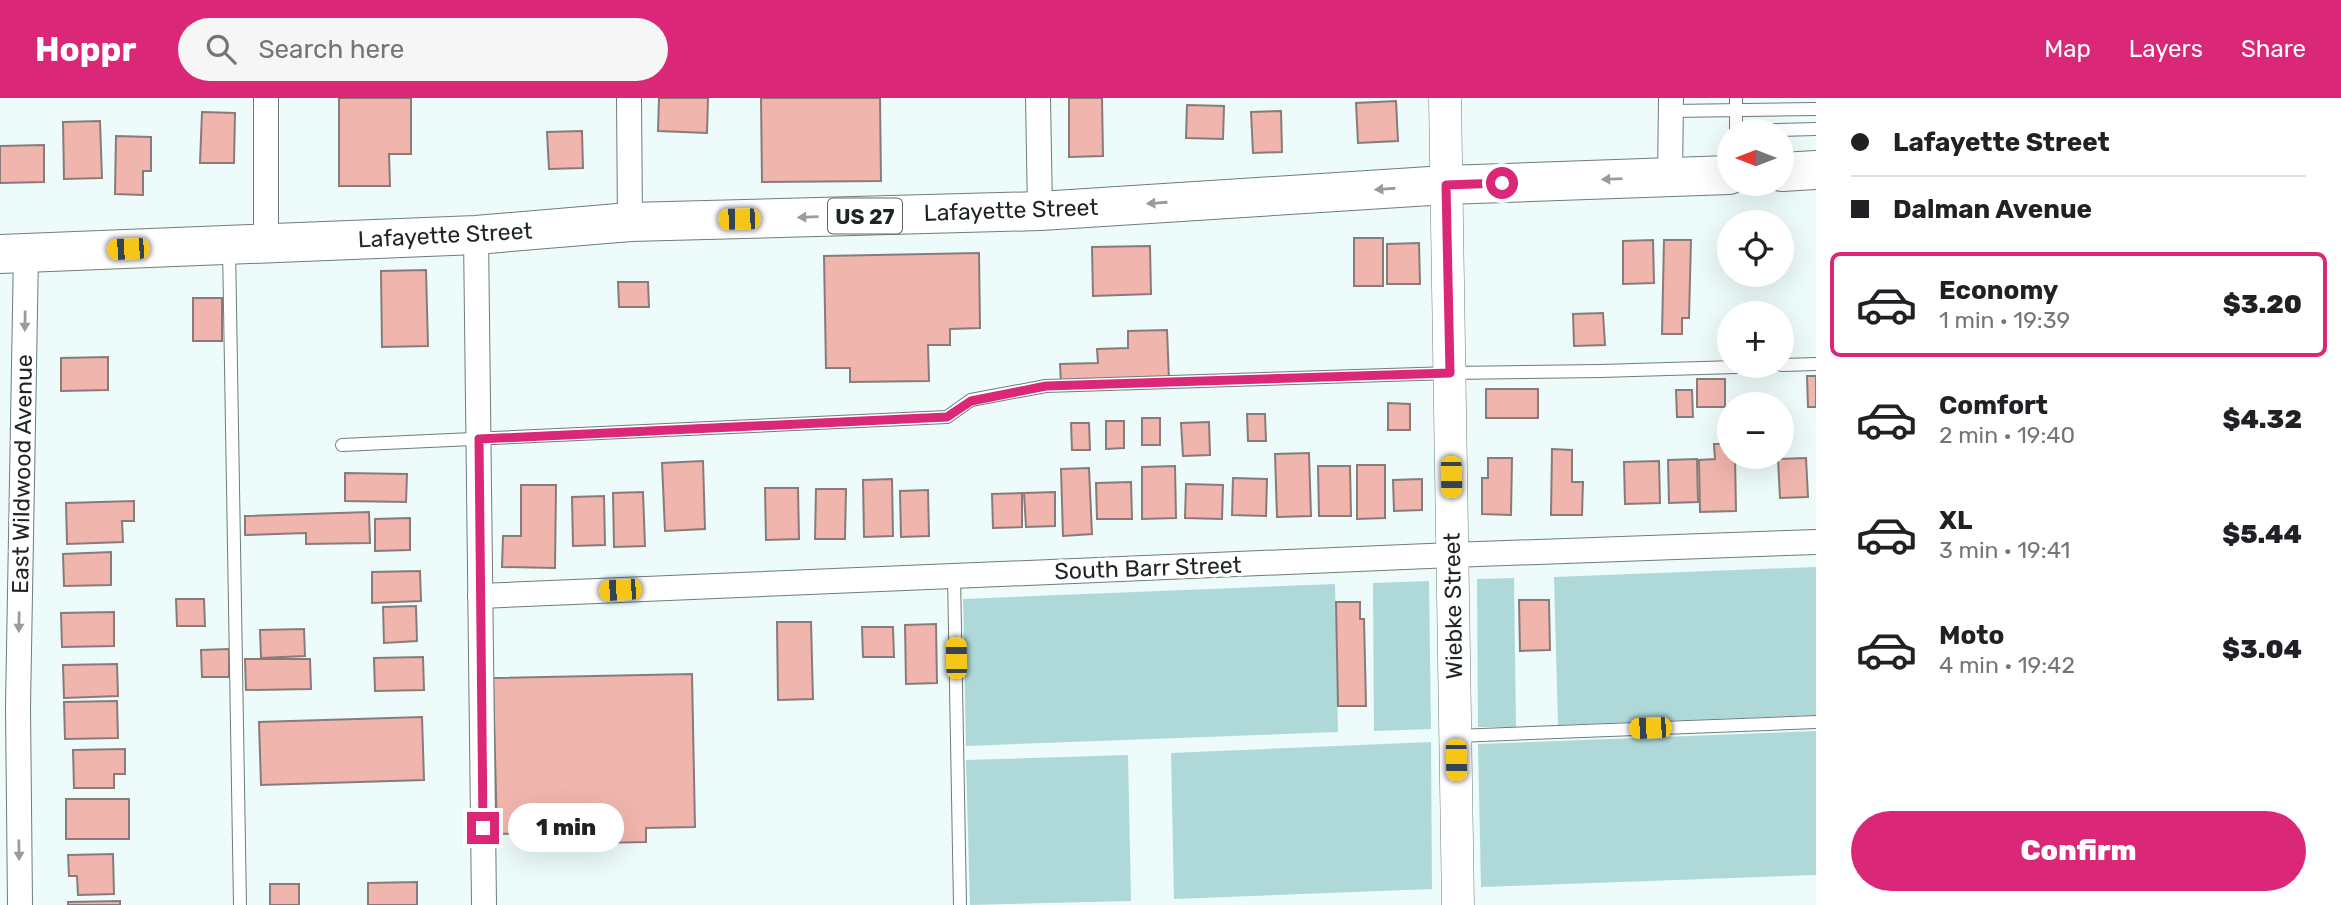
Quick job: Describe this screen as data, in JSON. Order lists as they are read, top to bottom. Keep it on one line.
{"streets":{"highway":["Lafayette Street","US 27"],"street":["East Wildwood Avenue","South Barr Street","Wiebke Street"]},"crossings":[["Lafayette Street","East Wildwood Avenue"],["Lafayette Street","Wiebke Street"],["South Barr Street","Wiebke Street"]],"one_way":["Lafayette Street","East Wildwood Avenue"],"north":"left","page":{"header":"Hoppr","search":"Search here","nav":["Map","Layers","Share"],"banner":["Lafayette Street","Dalman Avenue"],"map_buttons":["+","−"],"list":[{"name":"Economy","note":"1 min · 19:39","value":"$3.20"},{"name":"Comfort","note":"2 min · 19:40","value":"$4.32"},{"name":"XL","note":"3 min · 19:41","value":"$5.44"},{"name":"Moto","note":"4 min · 19:42","value":"$3.04"}],"buttons":"Confirm","bubble":"1 min"}}
